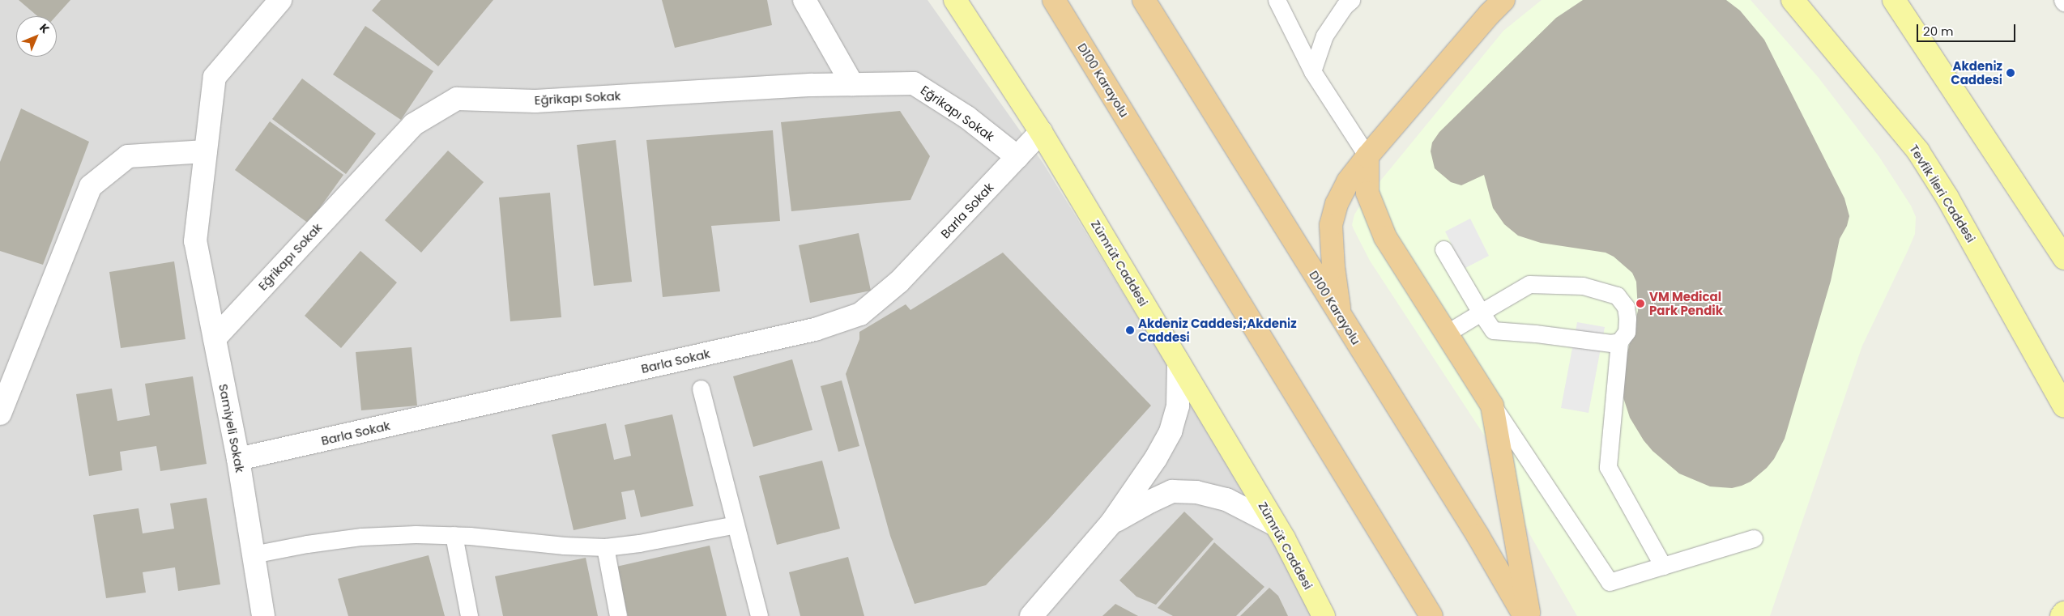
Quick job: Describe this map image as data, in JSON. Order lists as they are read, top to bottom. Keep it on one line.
{"streets":{"highway":["D100 Karayolu"],"main road":["Tevfik İleri Caddesi","Zümrüt Caddesi"],"street":["Eğrikapı Sokak","Barla Sokak","Samiyeli Sokak"]},"crossings":[["Eğrikapı Sokak","Barla Sokak"],["Eğrikapı Sokak","Samiyeli Sokak"],["Barla Sokak","Zümrüt Caddesi"],["Barla Sokak","Samiyeli Sokak"]],"places":["Akdeni̇z Caddesi̇","VM Medical Park Pendik","Akdeniz Caddesi;Akdeni̇z Caddesi̇"],"scale_bar":"20 m","north":"top right"}
